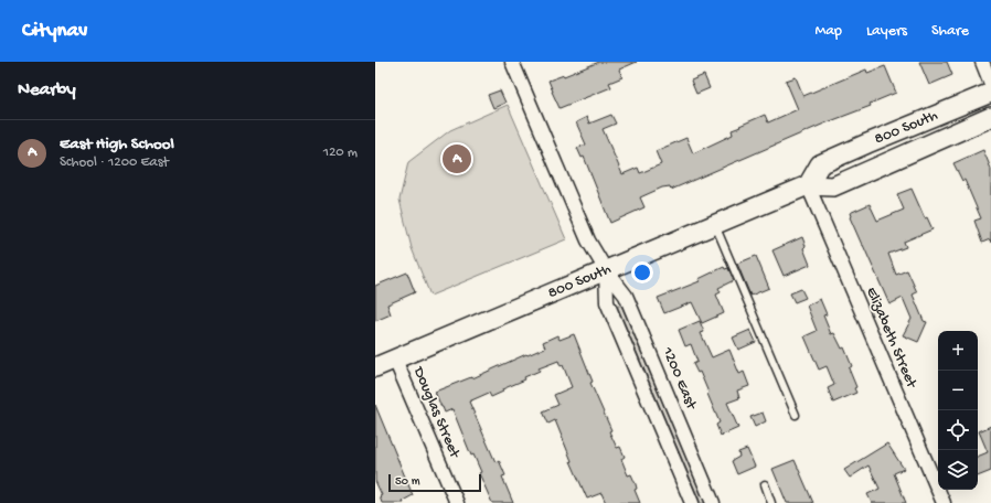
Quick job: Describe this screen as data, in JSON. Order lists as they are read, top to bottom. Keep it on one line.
{"streets":{"main road":["800 South"],"street":["Elizabeth Street","1200 East","Douglas Street"]},"crossings":[["800 South","Elizabeth Street"],["800 South","1200 East"],["800 South","Douglas Street"]],"scale_bar":"50 m","page":{"header":"Citynav","nav":["Map","Layers","Share"],"heading":"Nearby","list":[{"mark":"A","name":"East High School","note":"School · 1200 East","value":"120 m"}],"pins":"A","map_buttons":["+","−"],"scale":"50 m"}}
